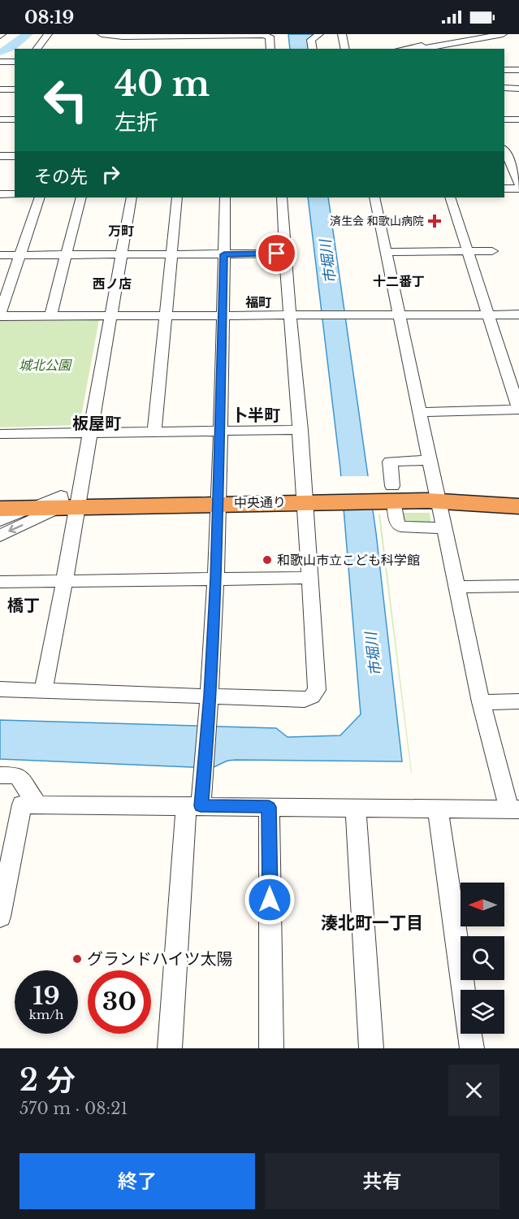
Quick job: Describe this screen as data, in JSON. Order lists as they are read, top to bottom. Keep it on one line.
{"streets":{"highway":["中央通り"]},"districts":["万町","十二番丁","西ノ店","福町","卜半町","板屋町","橋丁","湊北町一丁目"],"water":["市堀川"],"parks":["城北公園"],"places":{"health":["済生会 和歌山病院"],"other":["和歌山市立こども科学館","グランドハイツ太陽"]},"north":"left","page":{"status":"08:19","turn":["40 m","左折"],"then":"その先","speed":"19 km/h","limit":"30","heading":["2 分","570 m · 08:21"],"buttons":["終了","共有"]}}
